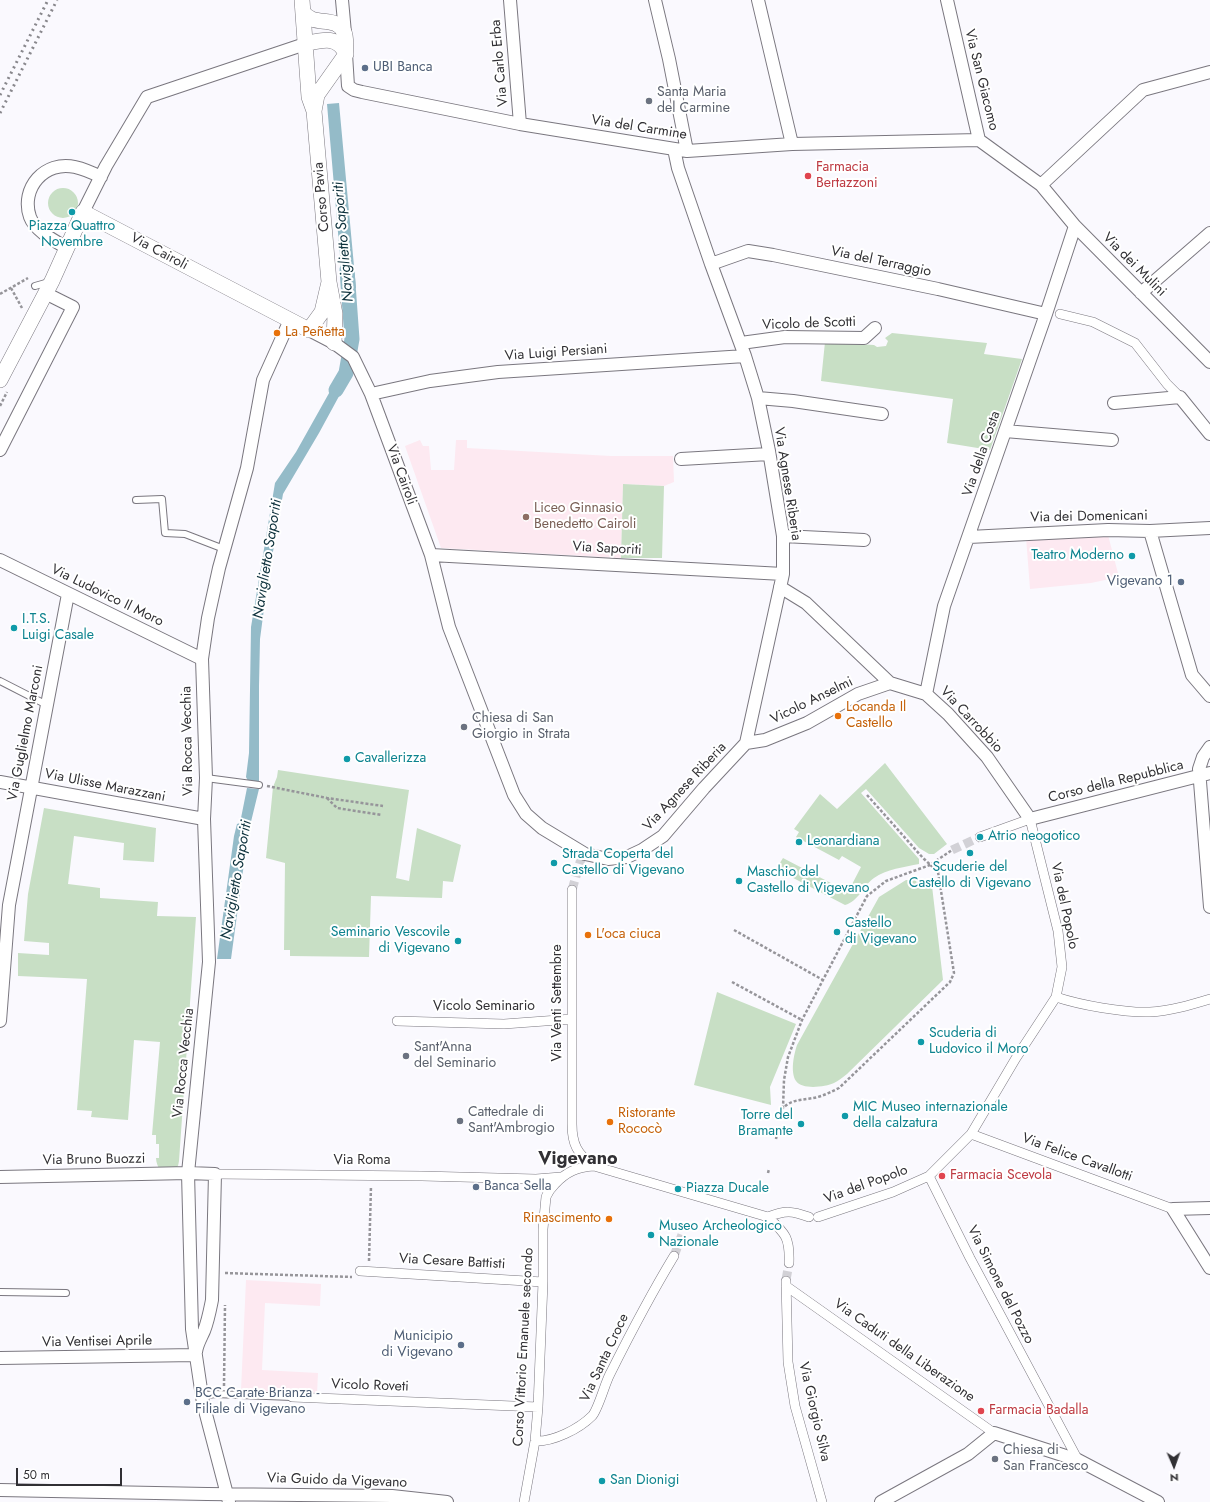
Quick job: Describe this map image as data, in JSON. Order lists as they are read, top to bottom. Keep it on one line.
{"streets":{"street":["Via Carlo Erba","Via San Giacomo","Via del Carmine","Corso Pavia","Via Cairoli","Via del Terraggio","Via dei Mulini","Vicolo de Scotti","Via Luigi Persiani","Via della Costa","Via Agnese Riberia","Via dei Domenicani","Via Saporiti","Via Ludovico Il Moro","Vicolo Anselmi","Via Carrobbio","Via Guglielmo Marconi","Via Rocca Vecchia","Corso della Repubblica","Via Ulisse Marazzani","Via del Popolo","Via Venti Settembre","Vicolo Seminario","Via Felice Cavallotti","Via Bruno Buozzi","Via Roma","Via Cesare Battisti","Via Simone del Pozzo","Via Ventisei Aprile","Corso Vittorio Emanuele secondo","Via Caduti della Liberazione","Via Santa Croce","Vicolo Roveti","Via Giorgio Silva","Via Guido da Vigevano"]},"crossings":[["Via Carlo Erba","Via del Carmine"],["Via San Giacomo","Via del Carmine"],["Via San Giacomo","Via dei Mulini"],["Via del Carmine","Corso Pavia"],["Via del Carmine","Via Agnese Riberia"],["Corso Pavia","Via Cairoli"],["Via Cairoli","Via Luigi Persiani"],["Via Cairoli","Via Agnese Riberia"],["Via Cairoli","Via Saporiti"],["Via Cairoli","Via Rocca Vecchia"],["Via del Terraggio","Via della Costa"],["Via del Terraggio","Via Agnese Riberia"],["Via dei Mulini","Via della Costa"],["Vicolo de Scotti","Via Agnese Riberia"],["Via Luigi Persiani","Via Agnese Riberia"],["Via della Costa","Via dei Domenicani"],["Via della Costa","Via Carrobbio"],["Via Agnese Riberia","Via Saporiti"],["Via Agnese Riberia","Vicolo Anselmi"],["Via Agnese Riberia","Via Carrobbio"],["Via Ludovico Il Moro","Via Guglielmo Marconi"],["Via Ludovico Il Moro","Via Rocca Vecchia"],["Vicolo Anselmi","Via Carrobbio"],["Via Carrobbio","Corso della Repubblica"],["Via Carrobbio","Via del Popolo"],["Via Guglielmo Marconi","Via Ulisse Marazzani"],["Via Rocca Vecchia","Via Ulisse Marazzani"],["Via Rocca Vecchia","Via Bruno Buozzi"],["Via Rocca Vecchia","Via Roma"],["Via Rocca Vecchia","Via Ventisei Aprile"],["Via Rocca Vecchia","Vicolo Roveti"],["Via Rocca Vecchia","Via Guido da Vigevano"],["Corso della Repubblica","Via del Popolo"],["Via del Popolo","Via Felice Cavallotti"],["Via del Popolo","Via Simone del Pozzo"],["Via Venti Settembre","Vicolo Seminario"],["Via Bruno Buozzi","Via Roma"],["Via Roma","Corso Vittorio Emanuele secondo"],["Via Cesare Battisti","Corso Vittorio Emanuele secondo"],["Via Simone del Pozzo","Via Caduti della Liberazione"],["Corso Vittorio Emanuele secondo","Via Santa Croce"],["Corso Vittorio Emanuele secondo","Vicolo Roveti"],["Via Caduti della Liberazione","Via Giorgio Silva"]],"districts":["Vigevano"],"water":["Naviglietto Saporiti"],"places":["UBI Banca","Santa Maria del Carmine","Farmacia Bertazzoni","Piazza Quattro Novembre","La Peñetta","Liceo Ginnasio Benedetto Cairoli","Teatro Moderno","Vigevano 1","I.T.S. Luigi Casale","Locanda Il Castello","Chiesa di San Giorgio in Strata","Cavallerizza","Atrio neogotico","Leonardiana","Scuderie del Castello di Vigevano","Strada Coperta del Castello di Vigevano","Maschio del Castello di Vigevano","Castello di Vigevano","L'oca ciuca","Seminario Vescovile di Vigevano","Scuderia di Ludovico il Moro","Sant'Anna del Seminario","MIC Museo internazionale della calzatura","Cattedrale di Sant'Ambrogio","Ristorante Rococò","Torre del Bramante","Farmacia Scevola","Banca Sella","Piazza Ducale","Rinascimento","Museo Archeologico Nazionale","Municipio di Vigevano","BCC Carate Brianza - Filiale di Vigevano","Farmacia Badalla","Chiesa di San Francesco","San Dionigi"],"scale_bar":"50 m","north":"bottom"}
